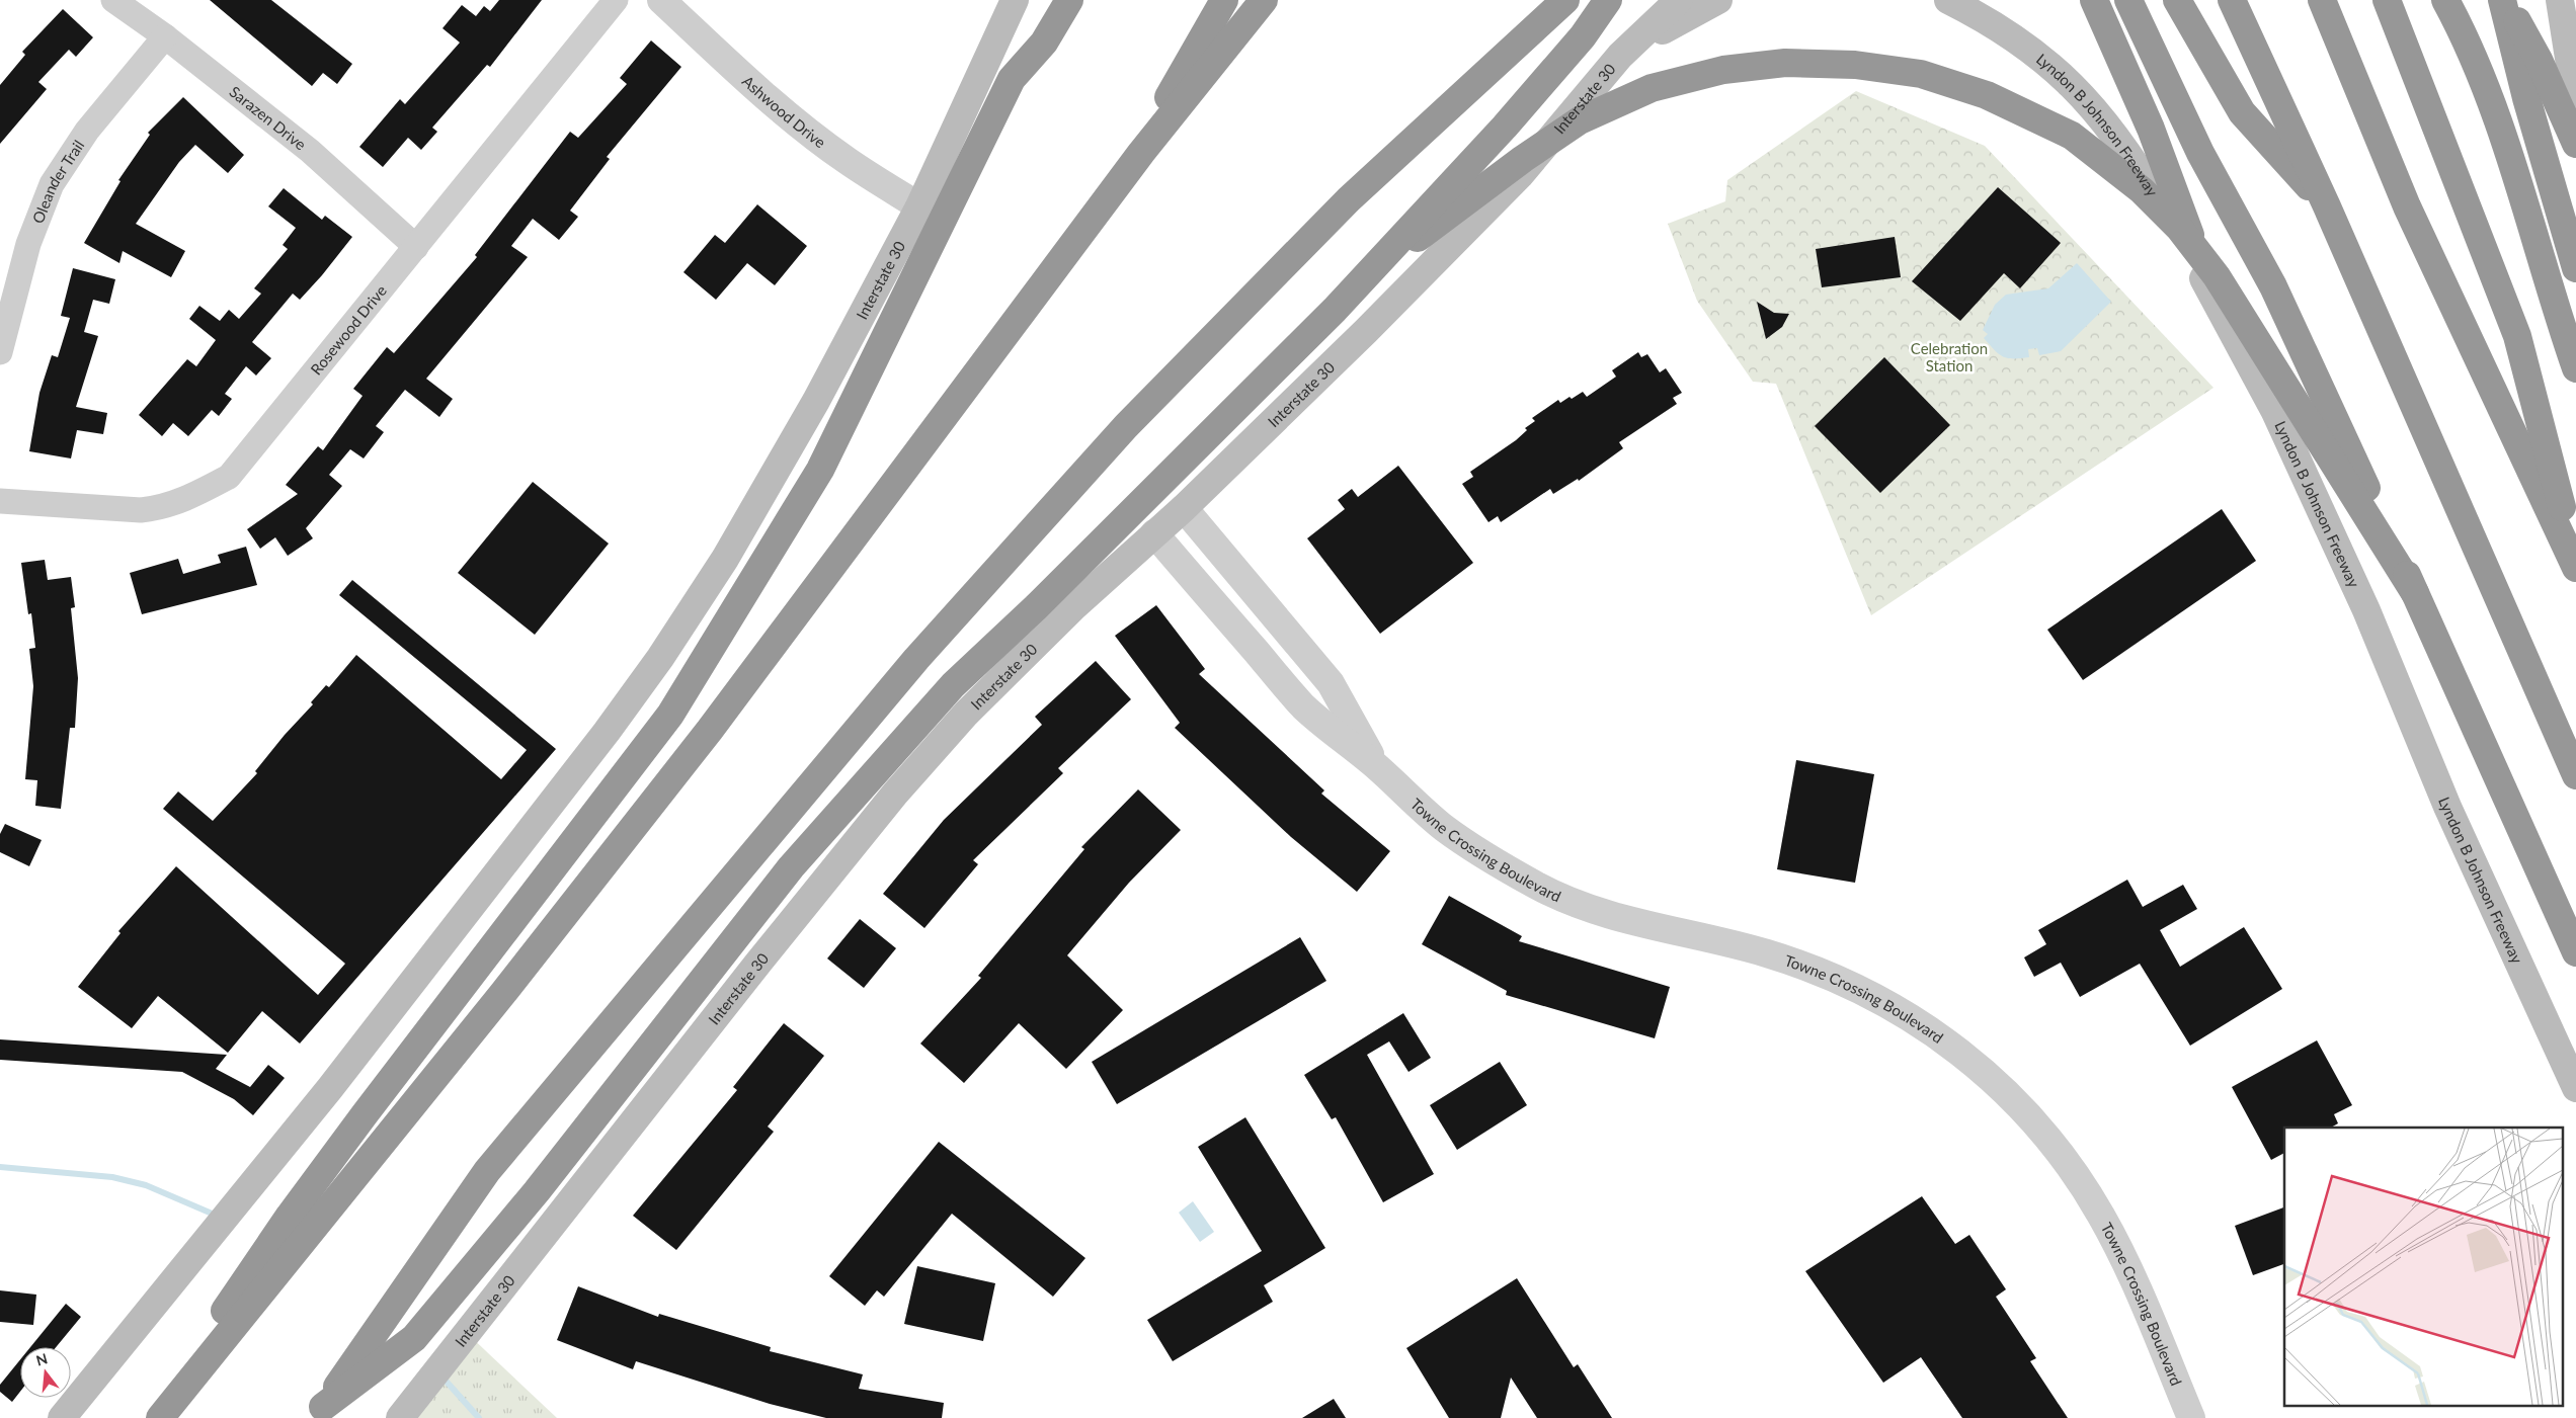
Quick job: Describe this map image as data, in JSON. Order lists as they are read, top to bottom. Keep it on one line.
{"streets":{"main road":["Interstate 30","Lyndon B Johnson Freeway"],"street":["Ashwood Drive","Sarazen Drive","Oleander Trail","Rosewood Drive","Towne Crossing Boulevard"]},"crossings":[["Interstate 30","Ashwood Drive"],["Interstate 30","Towne Crossing Boulevard"],["Sarazen Drive","Oleander Trail"],["Sarazen Drive","Rosewood Drive"]],"parks":["Celebration Station"],"north":"top"}
